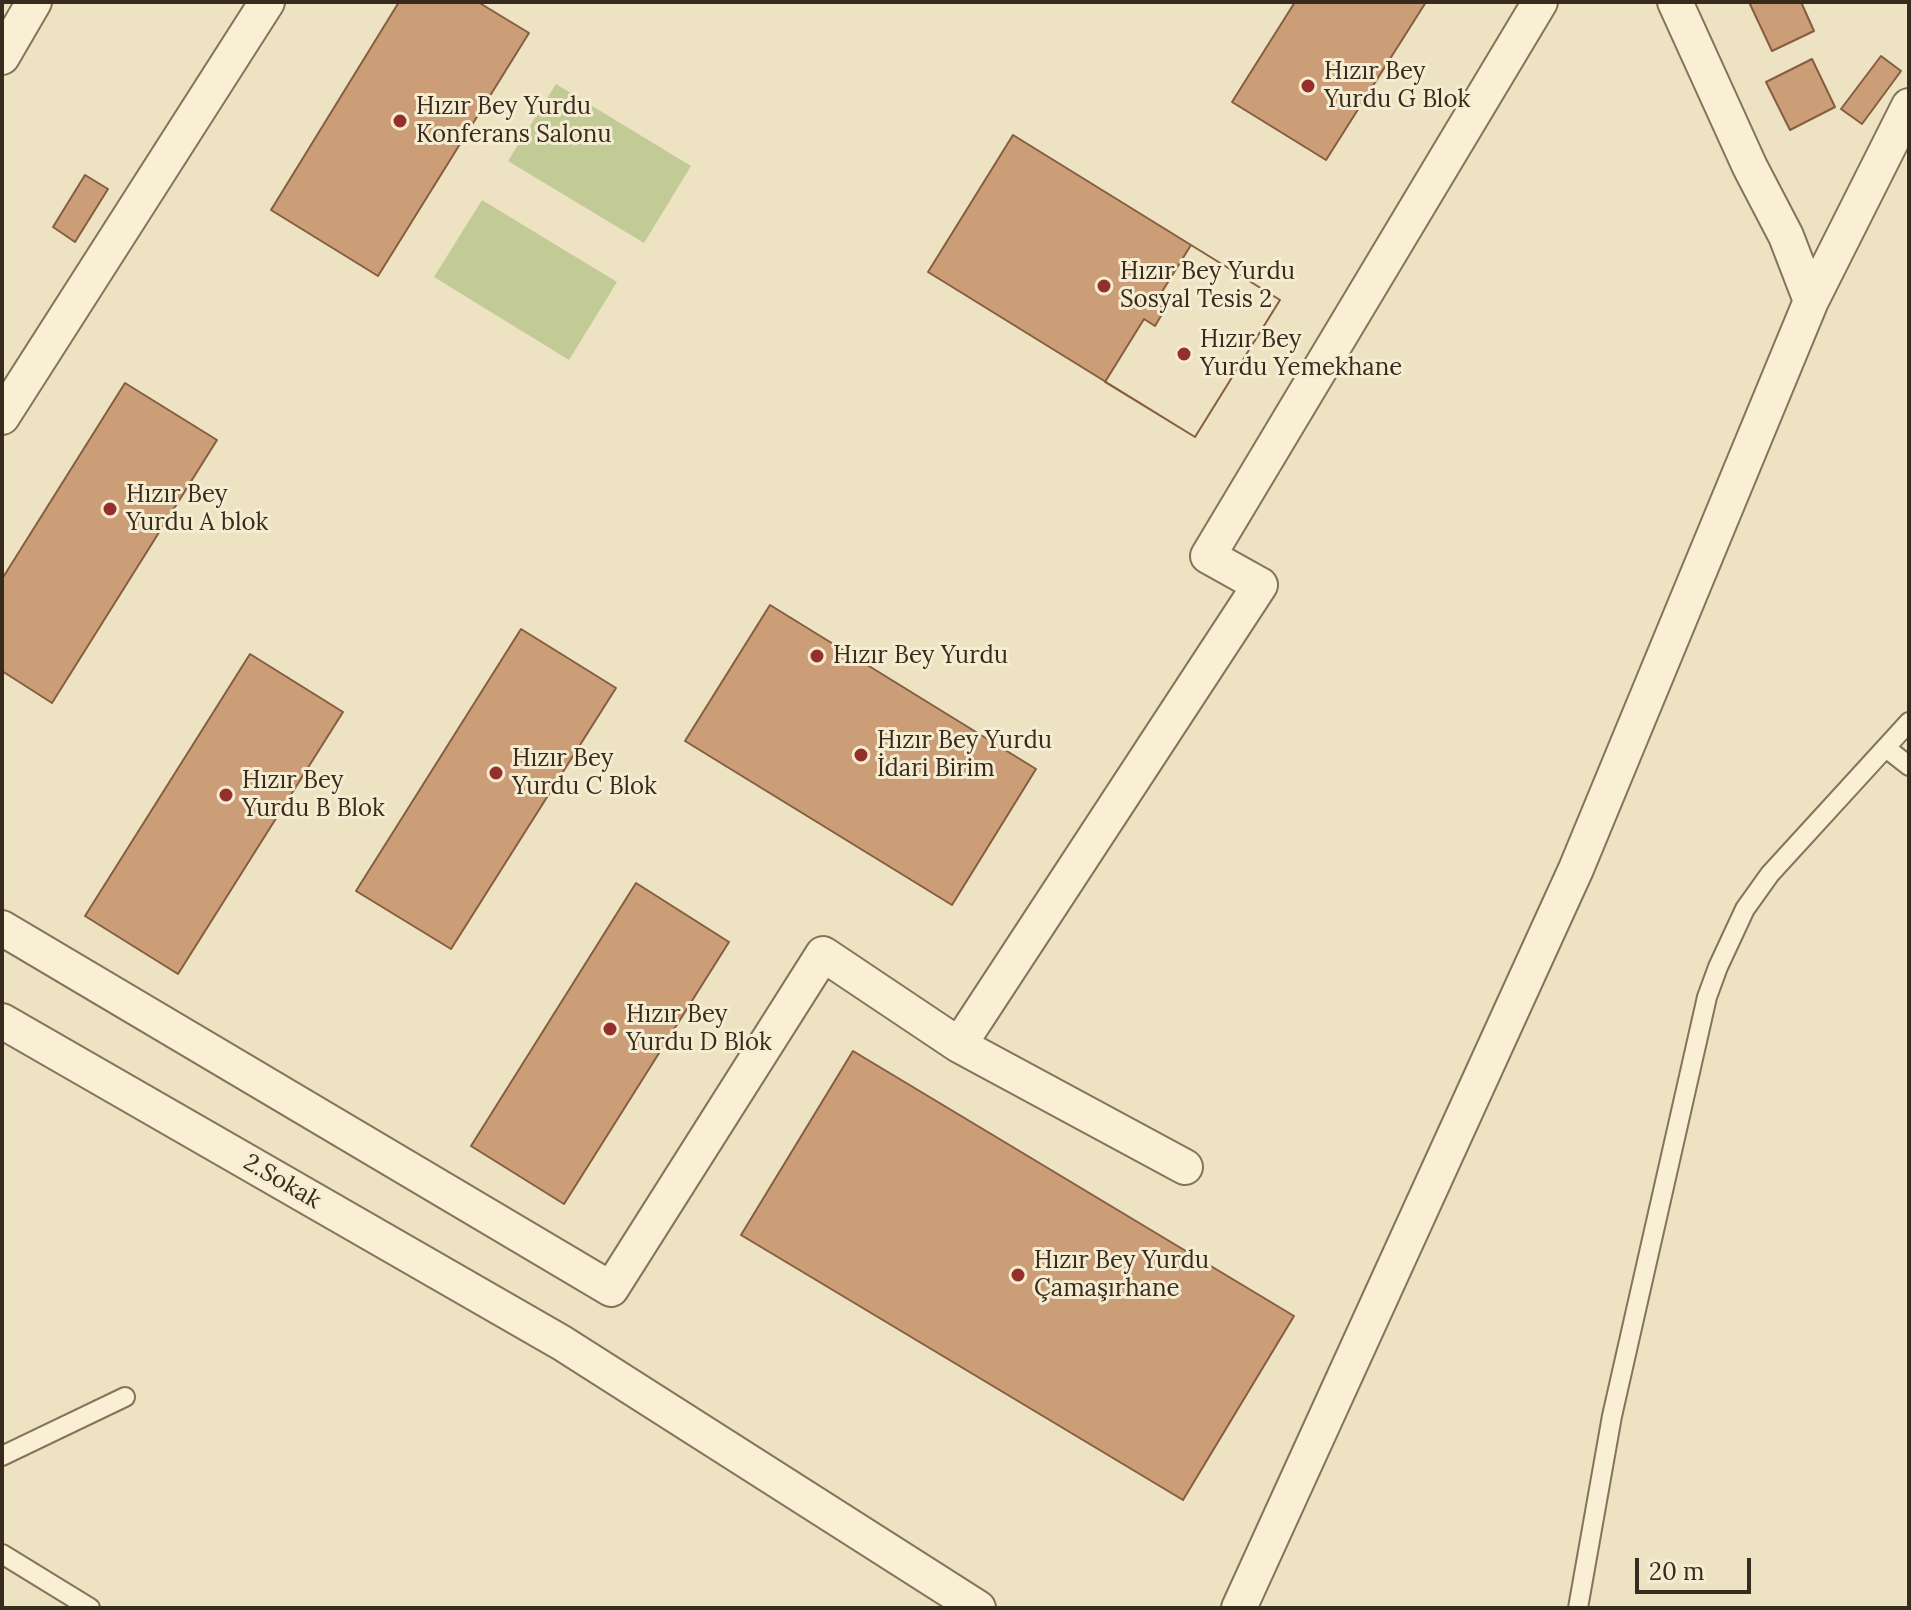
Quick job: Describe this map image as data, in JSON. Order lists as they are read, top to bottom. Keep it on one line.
{"streets":{"street":["2.Sokak"]},"places":["Hızır Bey Yurdu G Blok","Hızır Bey Yurdu Konferans Salonu","Hızır Bey Yurdu Sosyal Tesis 2","Hızır Bey Yurdu Yemekhane","Hızır Bey Yurdu A blok","Hızır Bey Yurdu","Hızır Bey Yurdu İdari Birim","Hızır Bey Yurdu C Blok","Hızır Bey Yurdu B Blok","Hızır Bey Yurdu D Blok","Hızır Bey Yurdu Çamaşırhane"],"scale_bar":"20 m"}
